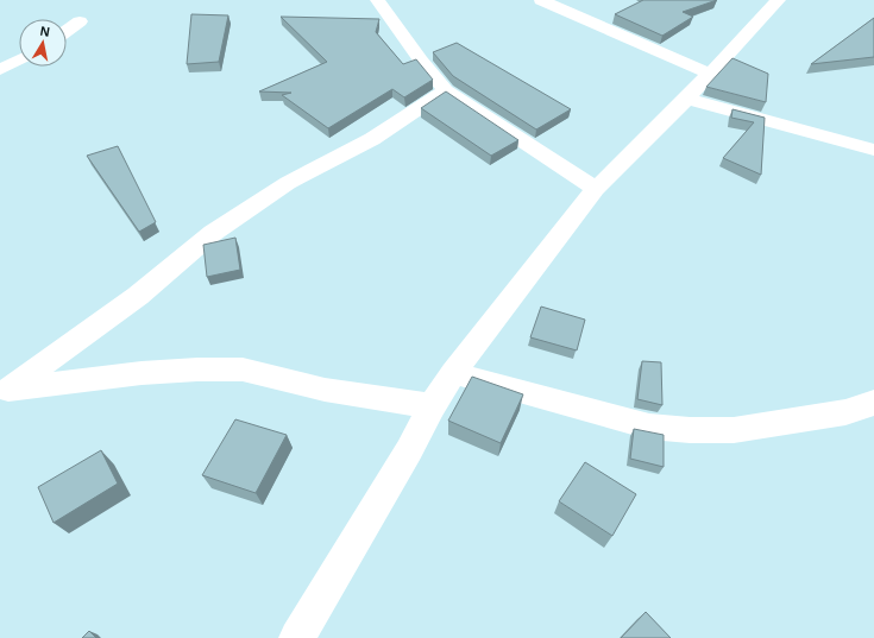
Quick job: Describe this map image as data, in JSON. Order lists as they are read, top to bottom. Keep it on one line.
{"north":"top"}
